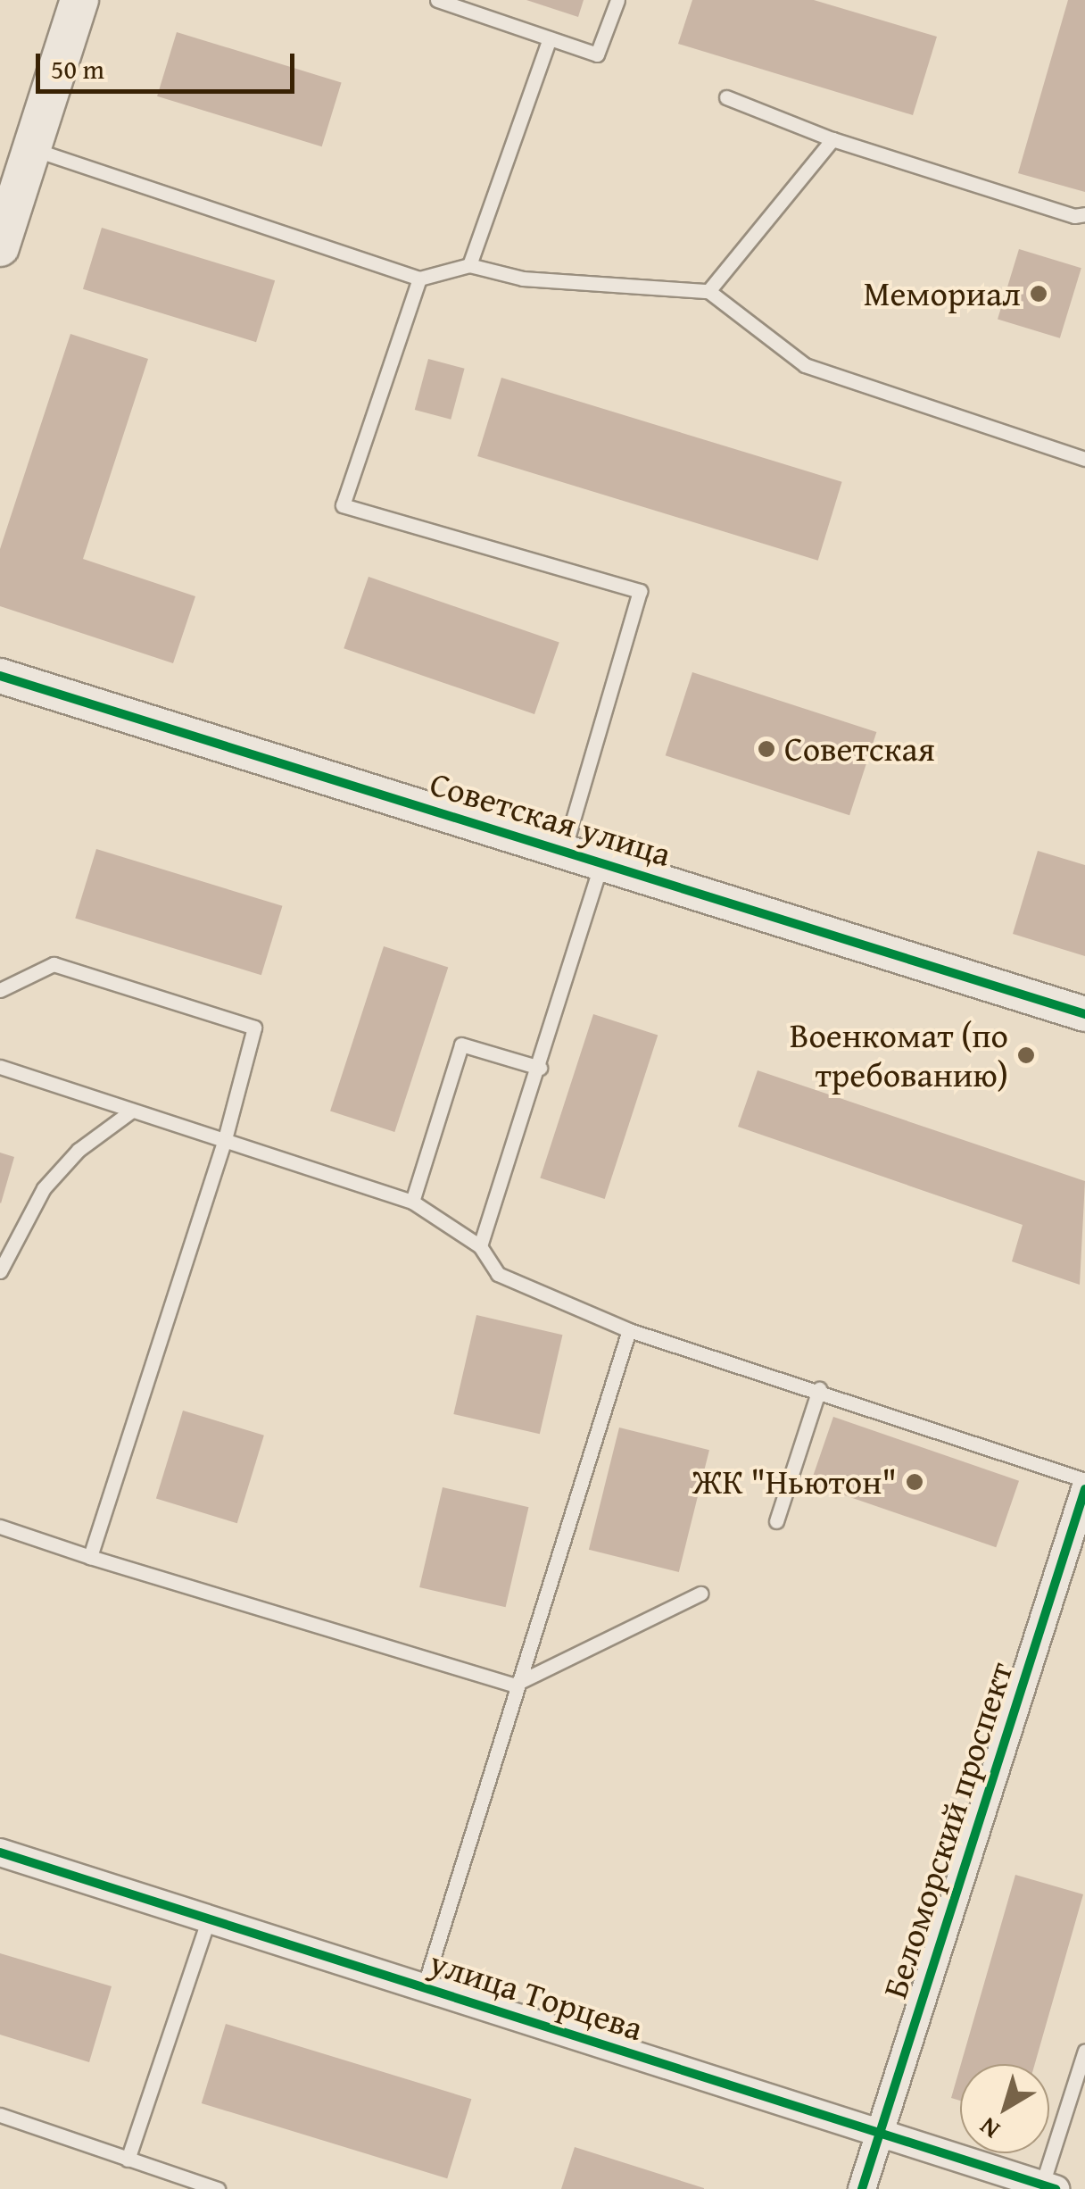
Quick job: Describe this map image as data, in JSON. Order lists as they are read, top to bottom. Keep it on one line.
{"streets":{"street":["Советская улица","Беломорский проспект","улица Торцева"]},"crossings":[["Беломорский проспект","улица Торцева"]],"places":["Мемориал","Советская","Военкомат (по требованию)","ЖК \"Ньютон\""],"scale_bar":"50 m","north":"bottom left"}
